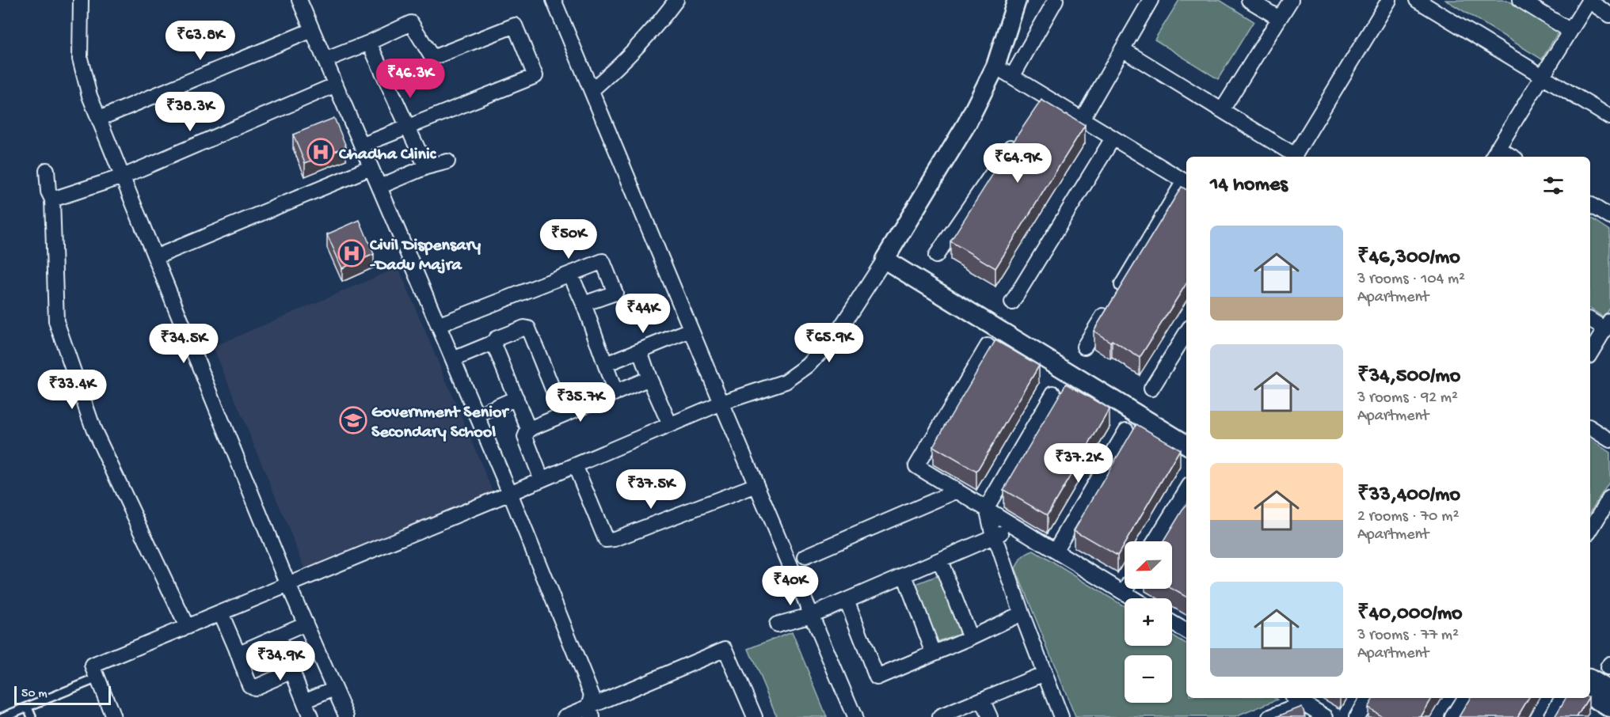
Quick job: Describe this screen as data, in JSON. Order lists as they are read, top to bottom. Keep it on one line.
{"places":{"hospital":["Chadha Clinic","Civil Dispensary -Dadu Majra"],"school or university":["Government Senior Secondary School"]},"scale_bar":"50 m","north":"bottom left","page":{"price":["₹63.8K","₹46.3K","₹38.3K","₹64.9K","₹50K","₹44K","₹65.9K","₹34.5K","₹33.4K","₹35.7K","₹37.2K","₹37.5K","₹40K","₹34.9K"],"heading":"14 homes","list":[{"name":"₹46,300/mo","note":"3 rooms · 104 m² · Apartment"},{"name":"₹34,500/mo","note":"3 rooms · 92 m² · Apartment"},{"name":"₹33,400/mo","note":"2 rooms · 70 m² · Apartment"},{"name":"₹40,000/mo","note":"3 rooms · 77 m² · Apartment"}],"map_buttons":["+","−"],"scale":"50 m"}}
